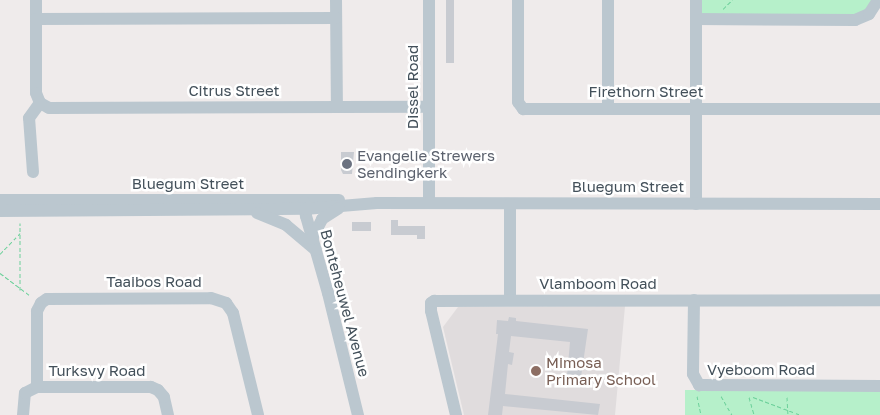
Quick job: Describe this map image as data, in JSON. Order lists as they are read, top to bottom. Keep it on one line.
{"streets":{"street":["Dissel Road","Citrus Street","Firethorn Street","Bluegum Street","Taaibos Road","Vlamboom Road","Bonteheuwel Avenue","Vyeboom Road","Turksvy Road"]},"crossings":[["Dissel Road","Citrus Street"],["Dissel Road","Bluegum Street"],["Bluegum Street","Bonteheuwel Avenue"],["Vlamboom Road","Vyeboom Road"]],"places":["Evangelie Strewers Sendingkerk","Mimosa Primary School"]}
